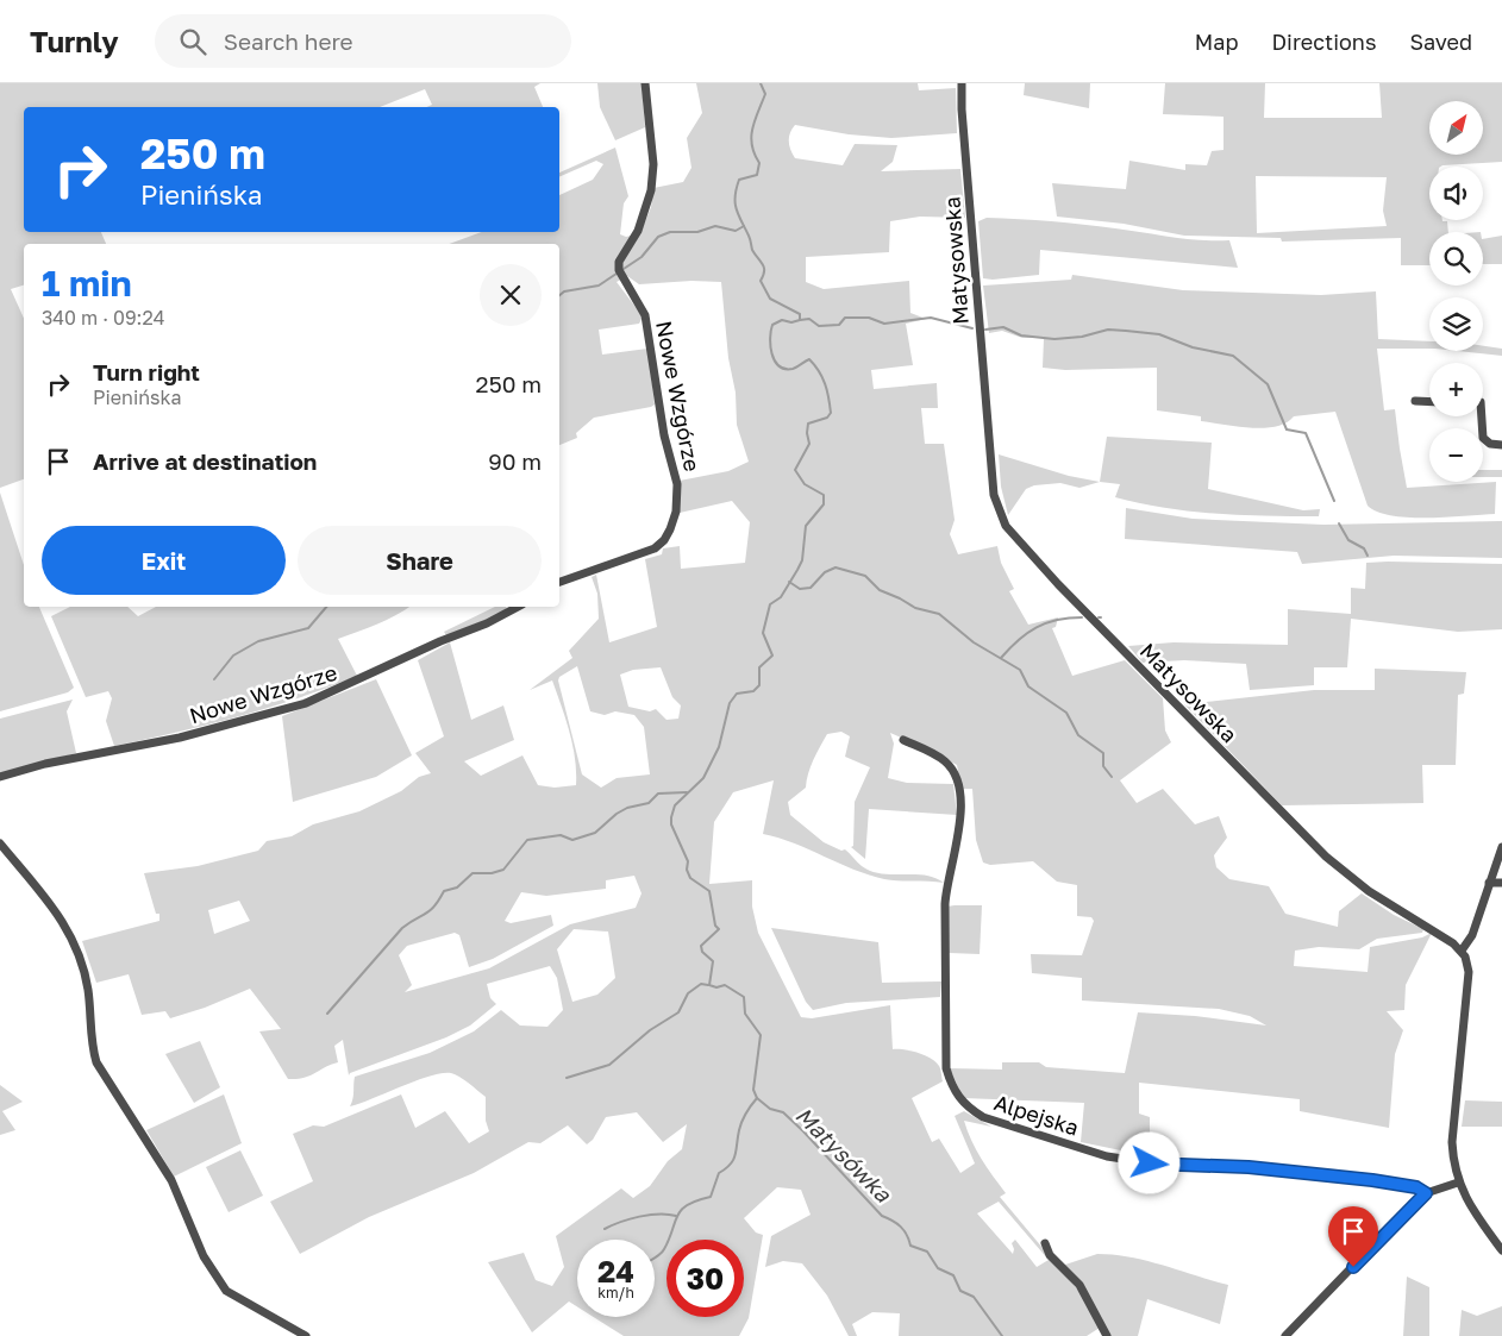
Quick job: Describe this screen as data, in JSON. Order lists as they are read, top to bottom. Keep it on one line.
{"streets":{"street":["Matysowska","Nowe Wzgórze","Alpejska"]},"water":["Matysówka"],"north":"top right","page":{"header":"Turnly","search":"Search here","nav":["Map","Directions","Saved"],"map_buttons":["+","−"],"turn":["250 m","Pienińska"],"heading":["1 min","340 m · 09:24"],"list":[{"name":"Turn right","note":"Pienińska","value":"250 m"},{"name":"Arrive at destination","value":"90 m"}],"buttons":["Exit","Share"],"speed":"24 km/h","limit":"30"}}
